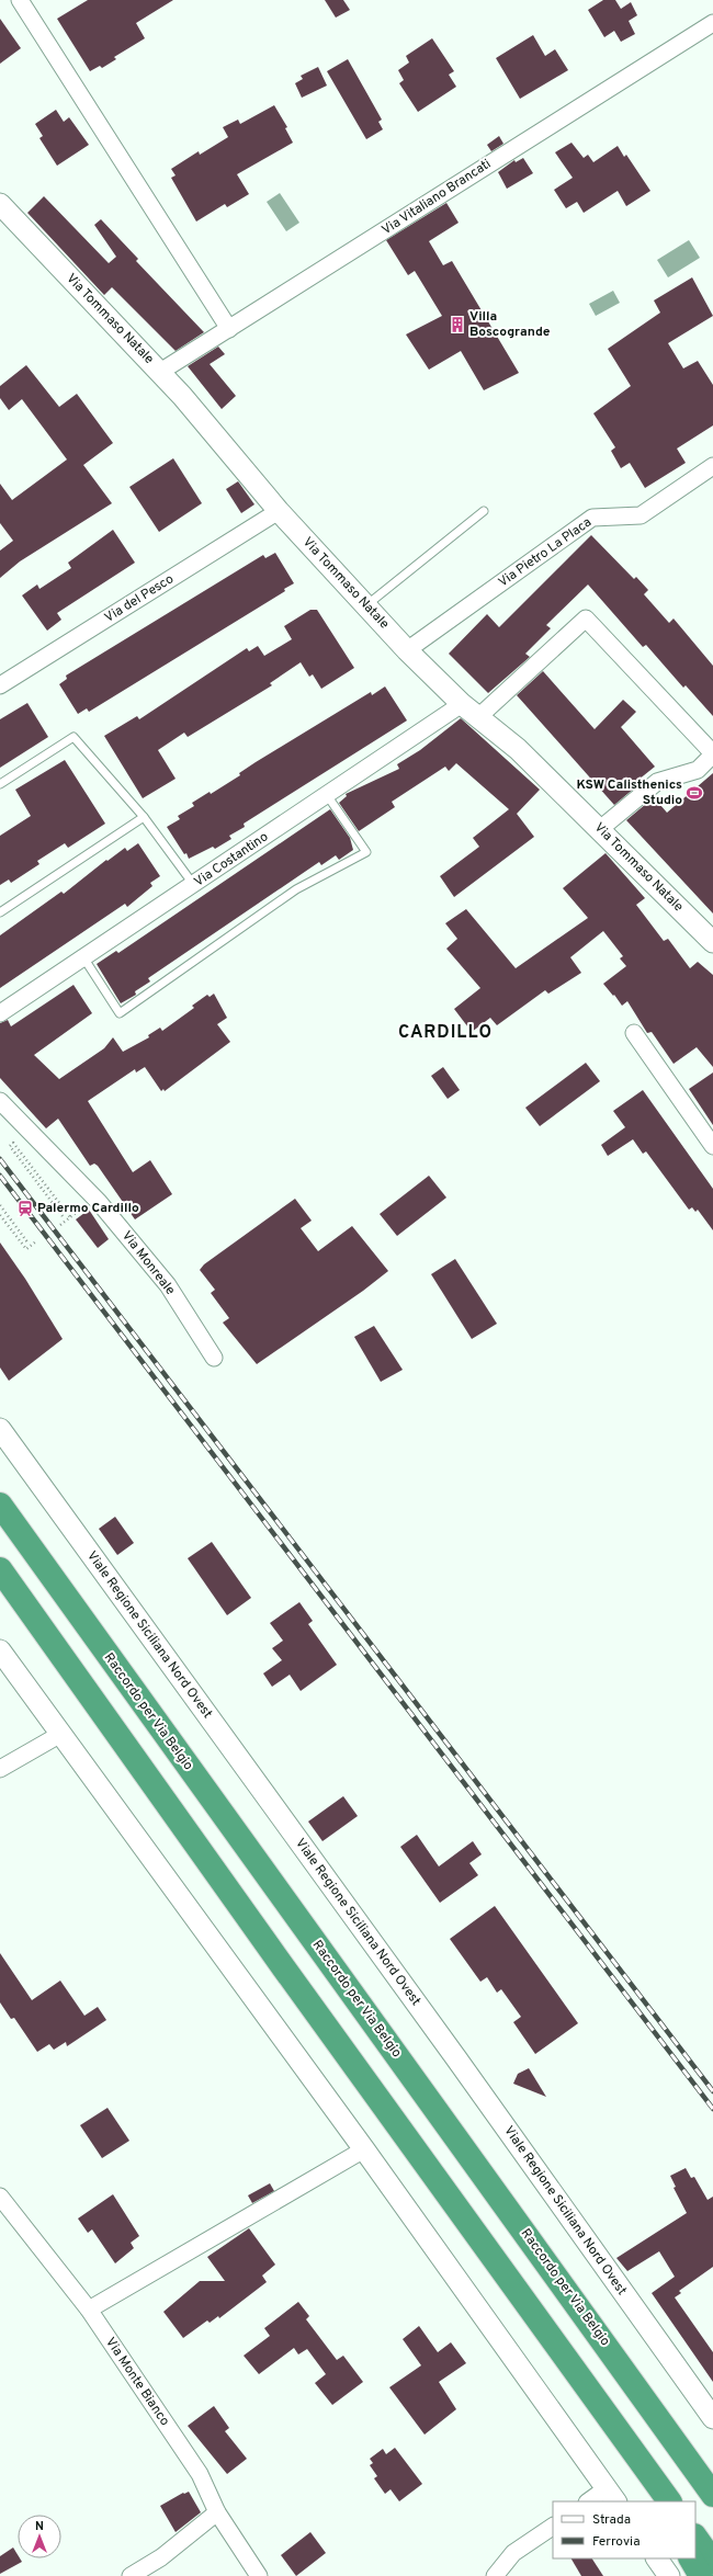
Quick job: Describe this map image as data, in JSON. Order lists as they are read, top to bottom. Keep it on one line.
{"streets":{"highway":["Raccordo per Via Belgio"],"street":["Via Vitaliano Brancati","Via Tommaso Natale","Via Pietro La Placa","Via del Pesco","Via Costantino","Via Monreale","Viale Regione Siciliana Nord Ovest","Via Monte Bianco"]},"crossings":[["Via Vitaliano Brancati","Via Tommaso Natale"],["Via Tommaso Natale","Via Pietro La Placa"],["Via Tommaso Natale","Via del Pesco"],["Via Tommaso Natale","Via Costantino"]],"districts":["CARDILLO"],"places":{"building":["Villa Boscogrande"],"sports":["KSW Calisthenics Studio"],"station":["Palermo Cardillo"]},"legend":["Strada","Ferrovia"],"north":"top"}
